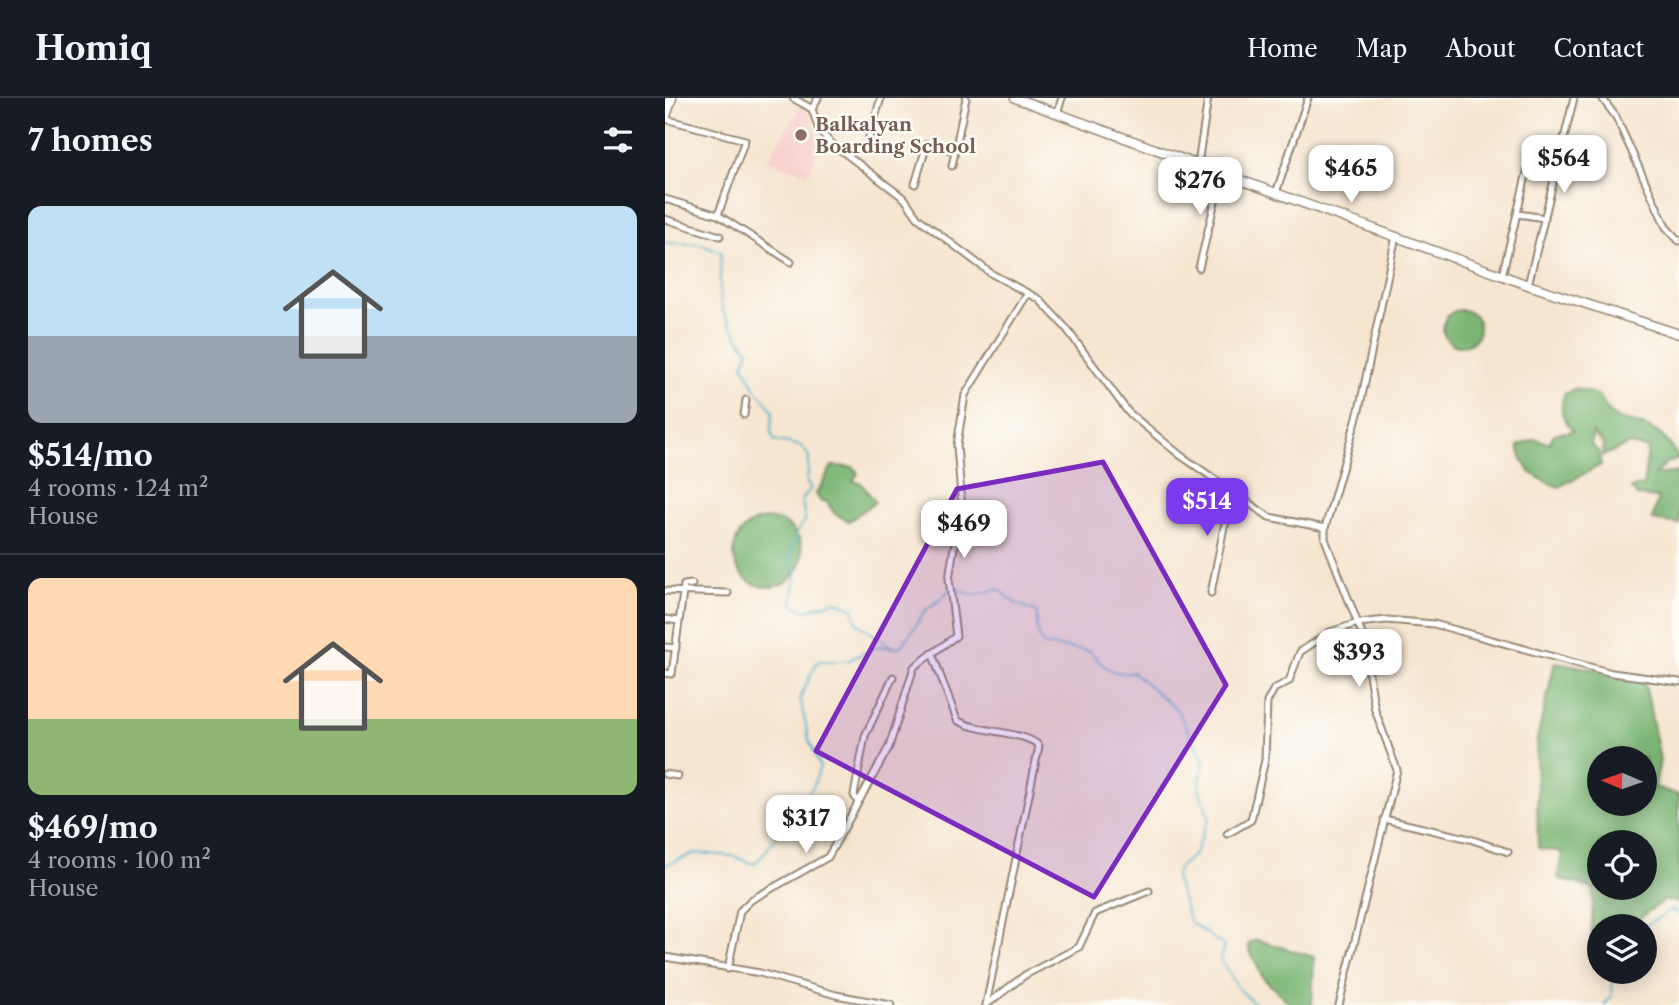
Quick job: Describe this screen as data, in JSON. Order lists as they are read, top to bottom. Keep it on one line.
{"places":["Balkalyan Boarding School"],"north":"left","page":{"header":"Homiq","nav":["Home","Map","About","Contact"],"heading":"7 homes","price":["$564","$465","$276","$514","$469","$393","$317"],"list":[{"name":"$514/mo","note":"4 rooms · 124 m² · House"},{"name":"$469/mo","note":"4 rooms · 100 m² · House"}]}}
